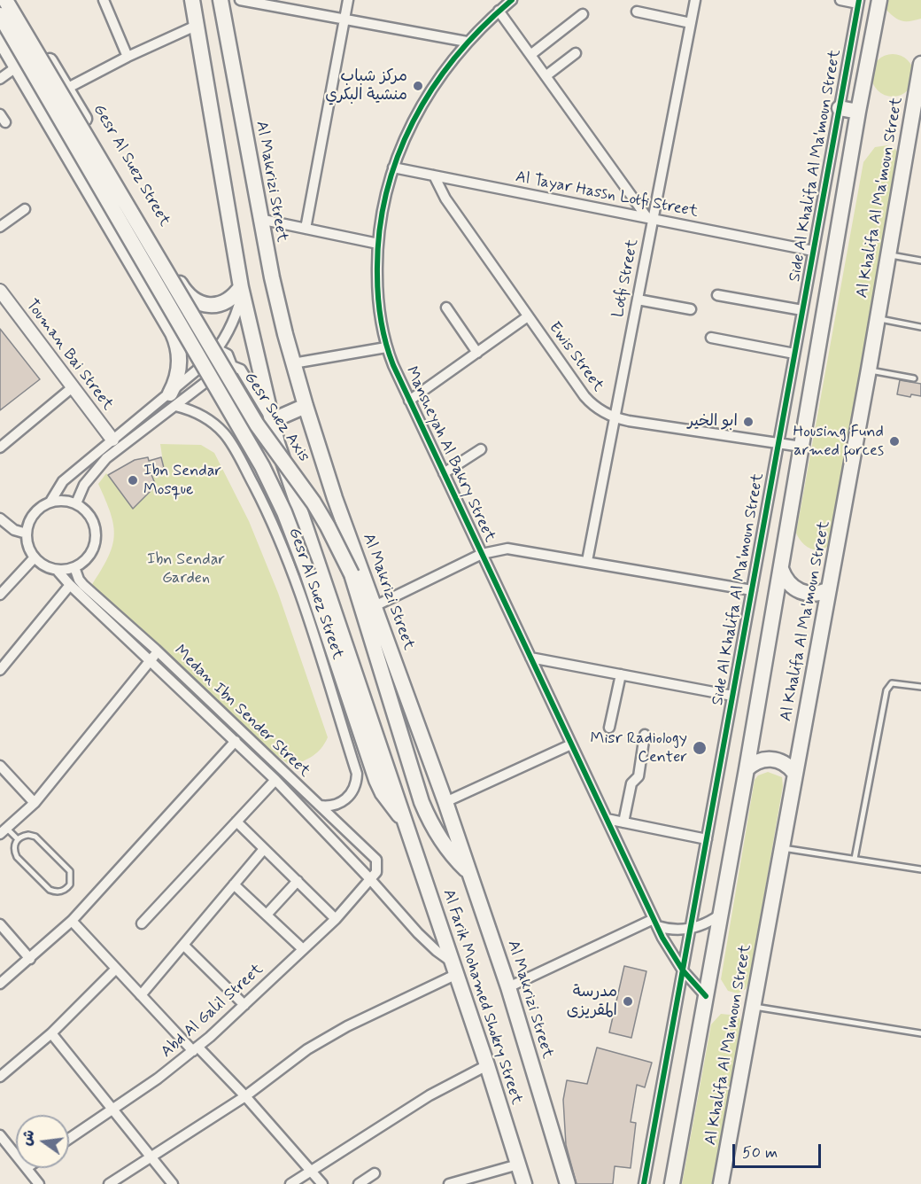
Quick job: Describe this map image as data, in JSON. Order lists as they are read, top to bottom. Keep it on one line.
{"streets":{"main road":["Gesr Al Suez Street","Al Makrizi Street","Al Khalifa Al Ma'moun Street","Gesr Suez Axis","Al Farik Mohamed Shokry Street"],"street":["Side Al Khalifa Al Ma'moun Street","Al Tayar Hassn Lotfi Street","Lotfi Street","Touman Bai Street","Ewis Street","Mansheyah Al Bakry Street","Medan Ibn Sender Street","Abd Al Galil Street"]},"crossings":[["Gesr Al Suez Street","Medan Ibn Sender Street"],["Side Al Khalifa Al Ma'moun Street","Al Tayar Hassn Lotfi Street"],["Side Al Khalifa Al Ma'moun Street","Ewis Street"],["Side Al Khalifa Al Ma'moun Street","Mansheyah Al Bakry Street"],["Al Makrizi Street","Gesr Suez Axis"],["Al Tayar Hassn Lotfi Street","Lotfi Street"],["Al Tayar Hassn Lotfi Street","Ewis Street"],["Al Tayar Hassn Lotfi Street","Mansheyah Al Bakry Street"],["Al Khalifa Al Ma'moun Street","Ewis Street"],["Al Khalifa Al Ma'moun Street","Mansheyah Al Bakry Street"],["Lotfi Street","Ewis Street"],["Gesr Suez Axis","Al Farik Mohamed Shokry Street"],["Medan Ibn Sender Street","Al Farik Mohamed Shokry Street"],["Medan Ibn Sender Street","Abd Al Galil Street"]],"parks":["Ibn Sendar Garden"],"places":["مركز شباب منشية البكري","ابو الخير","Housing Fund armed forces","Ibn Sendar Mosque","Misr Radiology Center","مدرسة المقريزى"],"scale_bar":"50 m","north":"left"}
